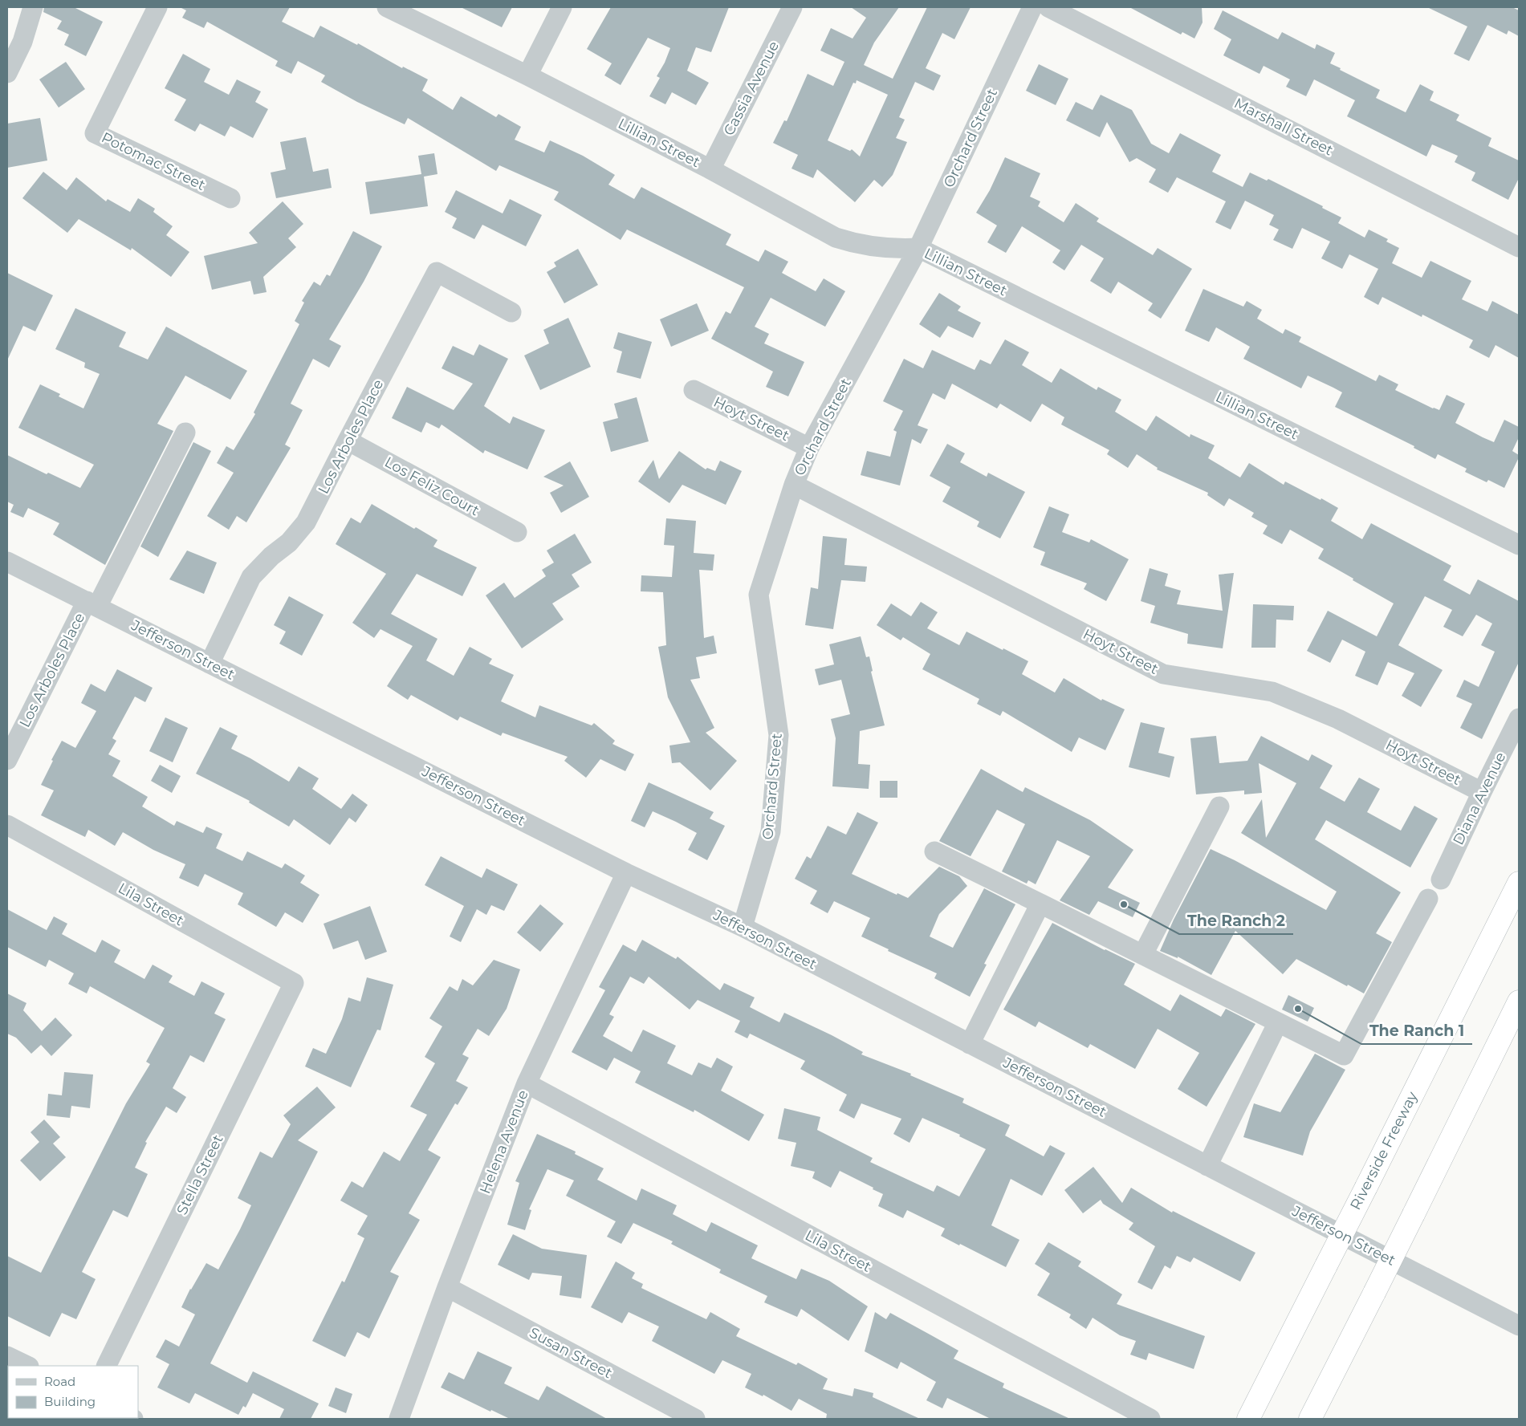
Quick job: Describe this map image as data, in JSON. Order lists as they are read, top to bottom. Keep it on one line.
{"streets":{"highway":["Riverside Freeway"],"street":["Cassia Avenue","Marshall Street","Orchard Street","Lillian Street","Potomac Street","Hoyt Street","Los Arboles Place","Los Feliz Court","Jefferson Street","Diana Avenue","Lila Street","Helena Avenue","Stella Street","Susan Street"]},"crossings":[["Cassia Avenue","Lillian Street"],["Orchard Street","Lillian Street"],["Orchard Street","Hoyt Street"],["Orchard Street","Jefferson Street"],["Hoyt Street","Diana Avenue"],["Los Arboles Place","Los Feliz Court"],["Los Arboles Place","Jefferson Street"],["Jefferson Street","Helena Avenue"],["Lila Street","Helena Avenue"],["Lila Street","Stella Street"],["Helena Avenue","Susan Street"]],"places":["The Ranch 2","The Ranch 1"],"legend":["Road","Building"]}
